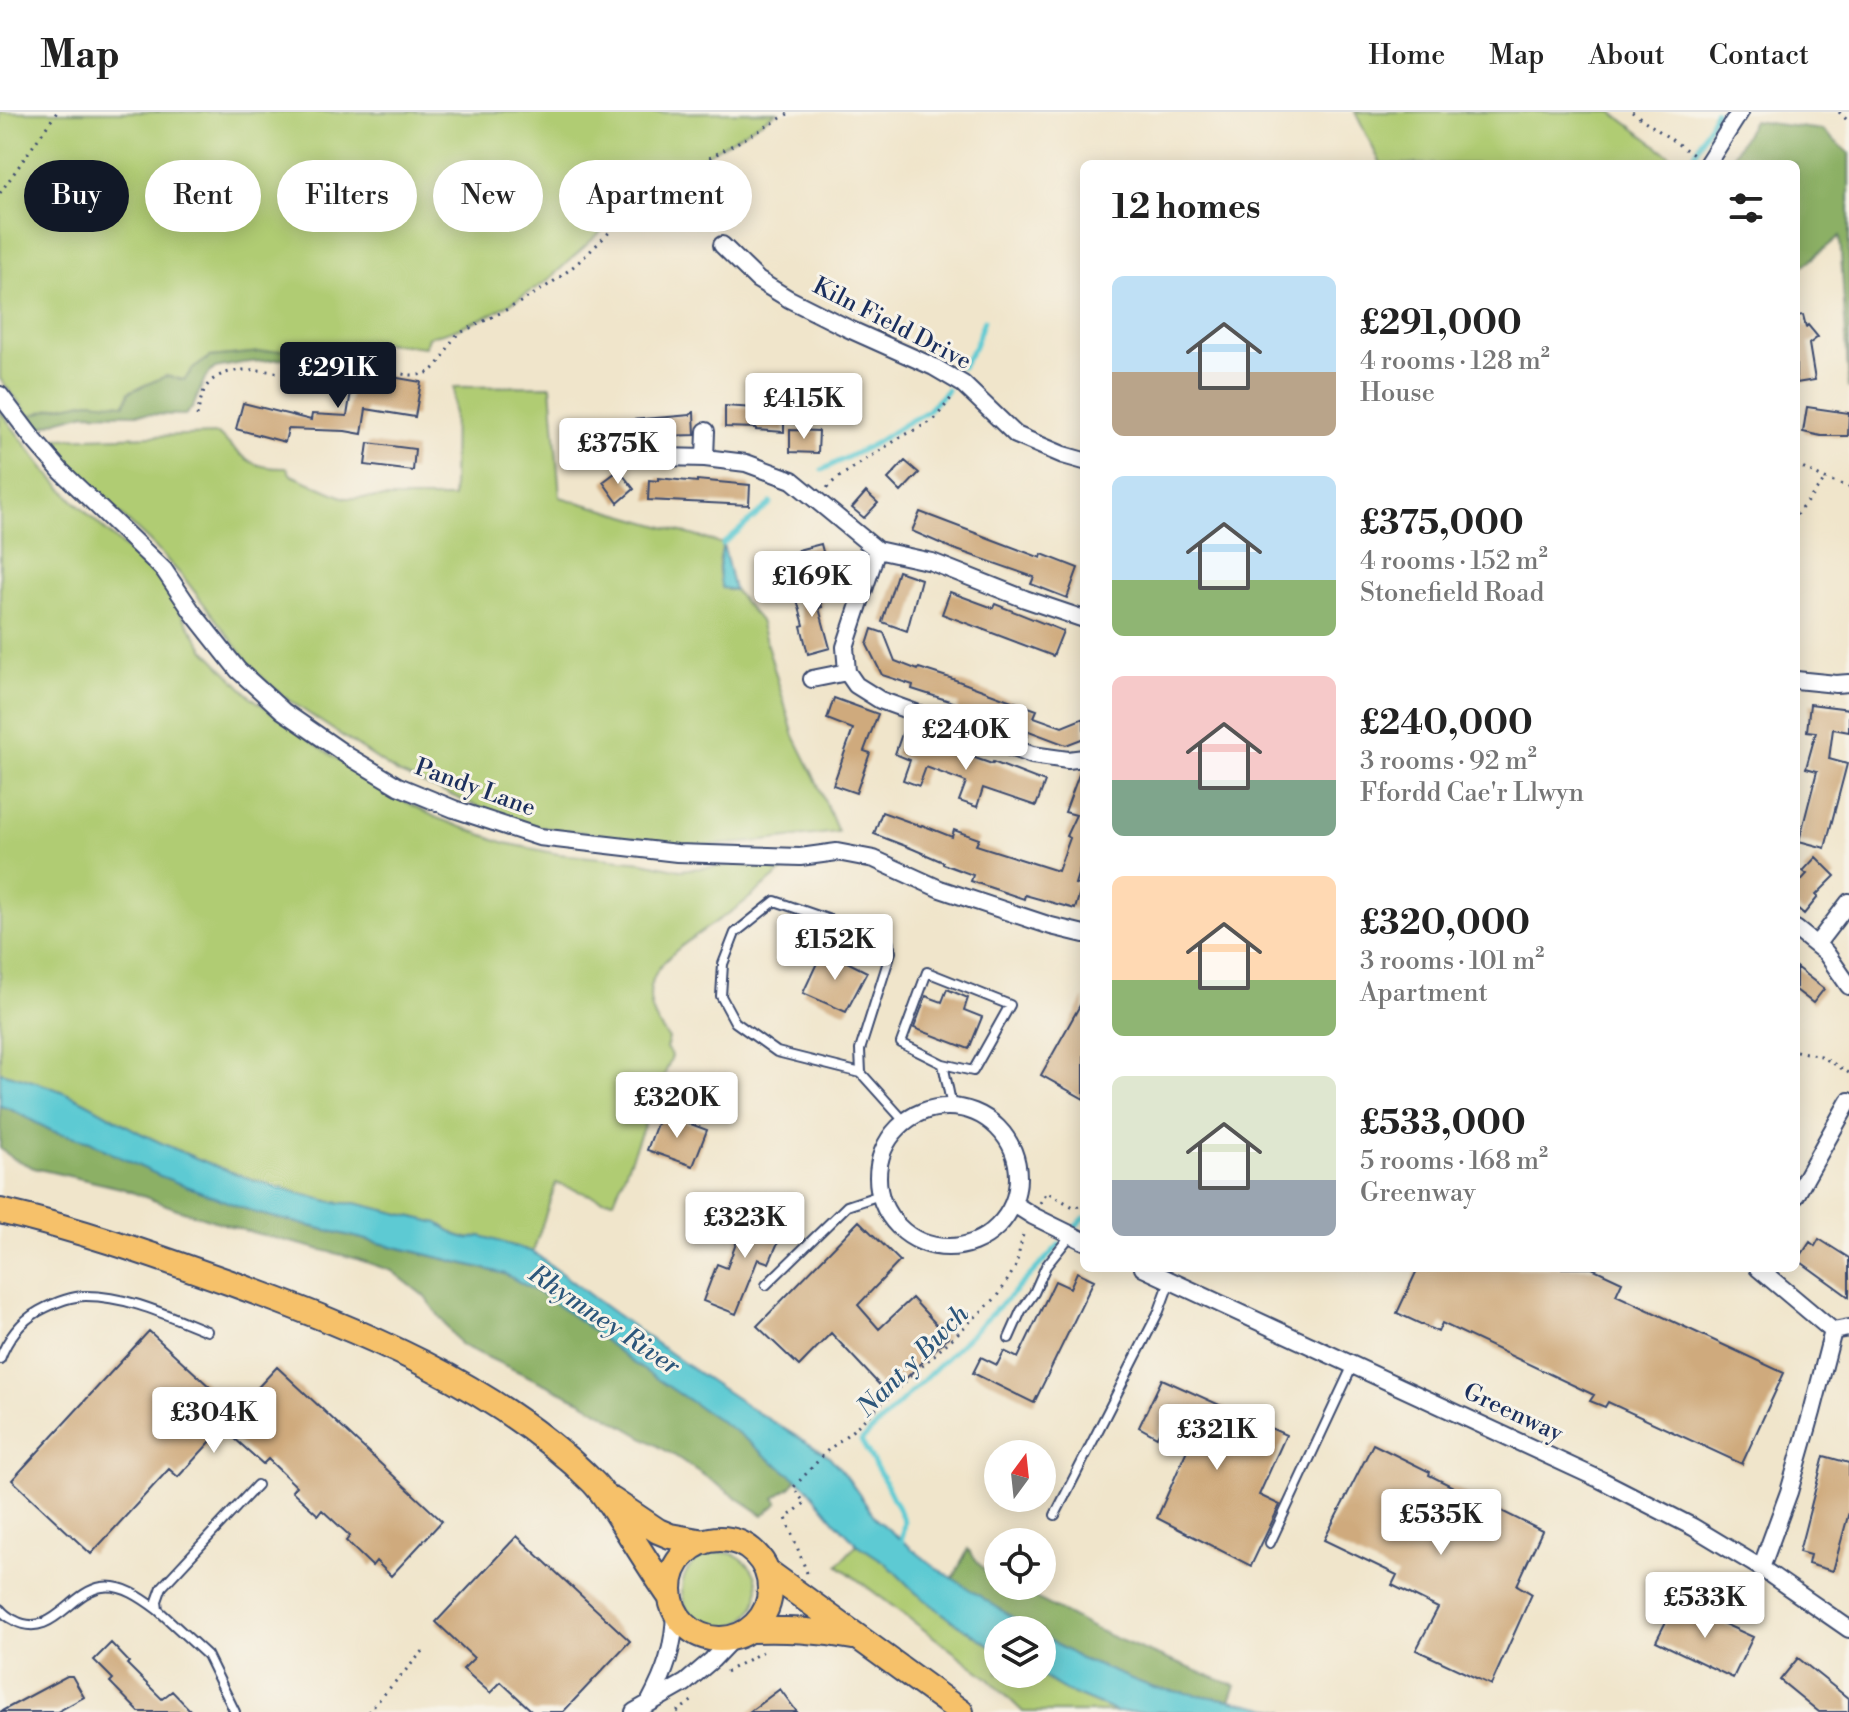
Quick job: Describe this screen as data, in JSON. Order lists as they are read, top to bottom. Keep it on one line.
{"streets":{"street":["Kiln Field Drive","Pandy Lane","Greenway"]},"water":["Rhymney River","Nant y Bwch"],"north":"top","page":{"header":"Map","nav":["Home","Map","About","Contact"],"chip":["Buy","Rent","Filters","New","Apartment"],"heading":"12 homes","list":[{"name":"£291,000","note":"4 rooms · 128 m² · House"},{"name":"£375,000","note":"4 rooms · 152 m² · Stonefield Road"},{"name":"£240,000","note":"3 rooms · 92 m² · Ffordd Cae'r Llwyn"},{"name":"£320,000","note":"3 rooms · 101 m² · Apartment"},{"name":"£533,000","note":"5 rooms · 168 m² · Greenway"}],"price":["£291K","£415K","£375K","£169K","£240K","£152K","£320K","£323K","£304K","£321K","£535K","£533K"]}}
